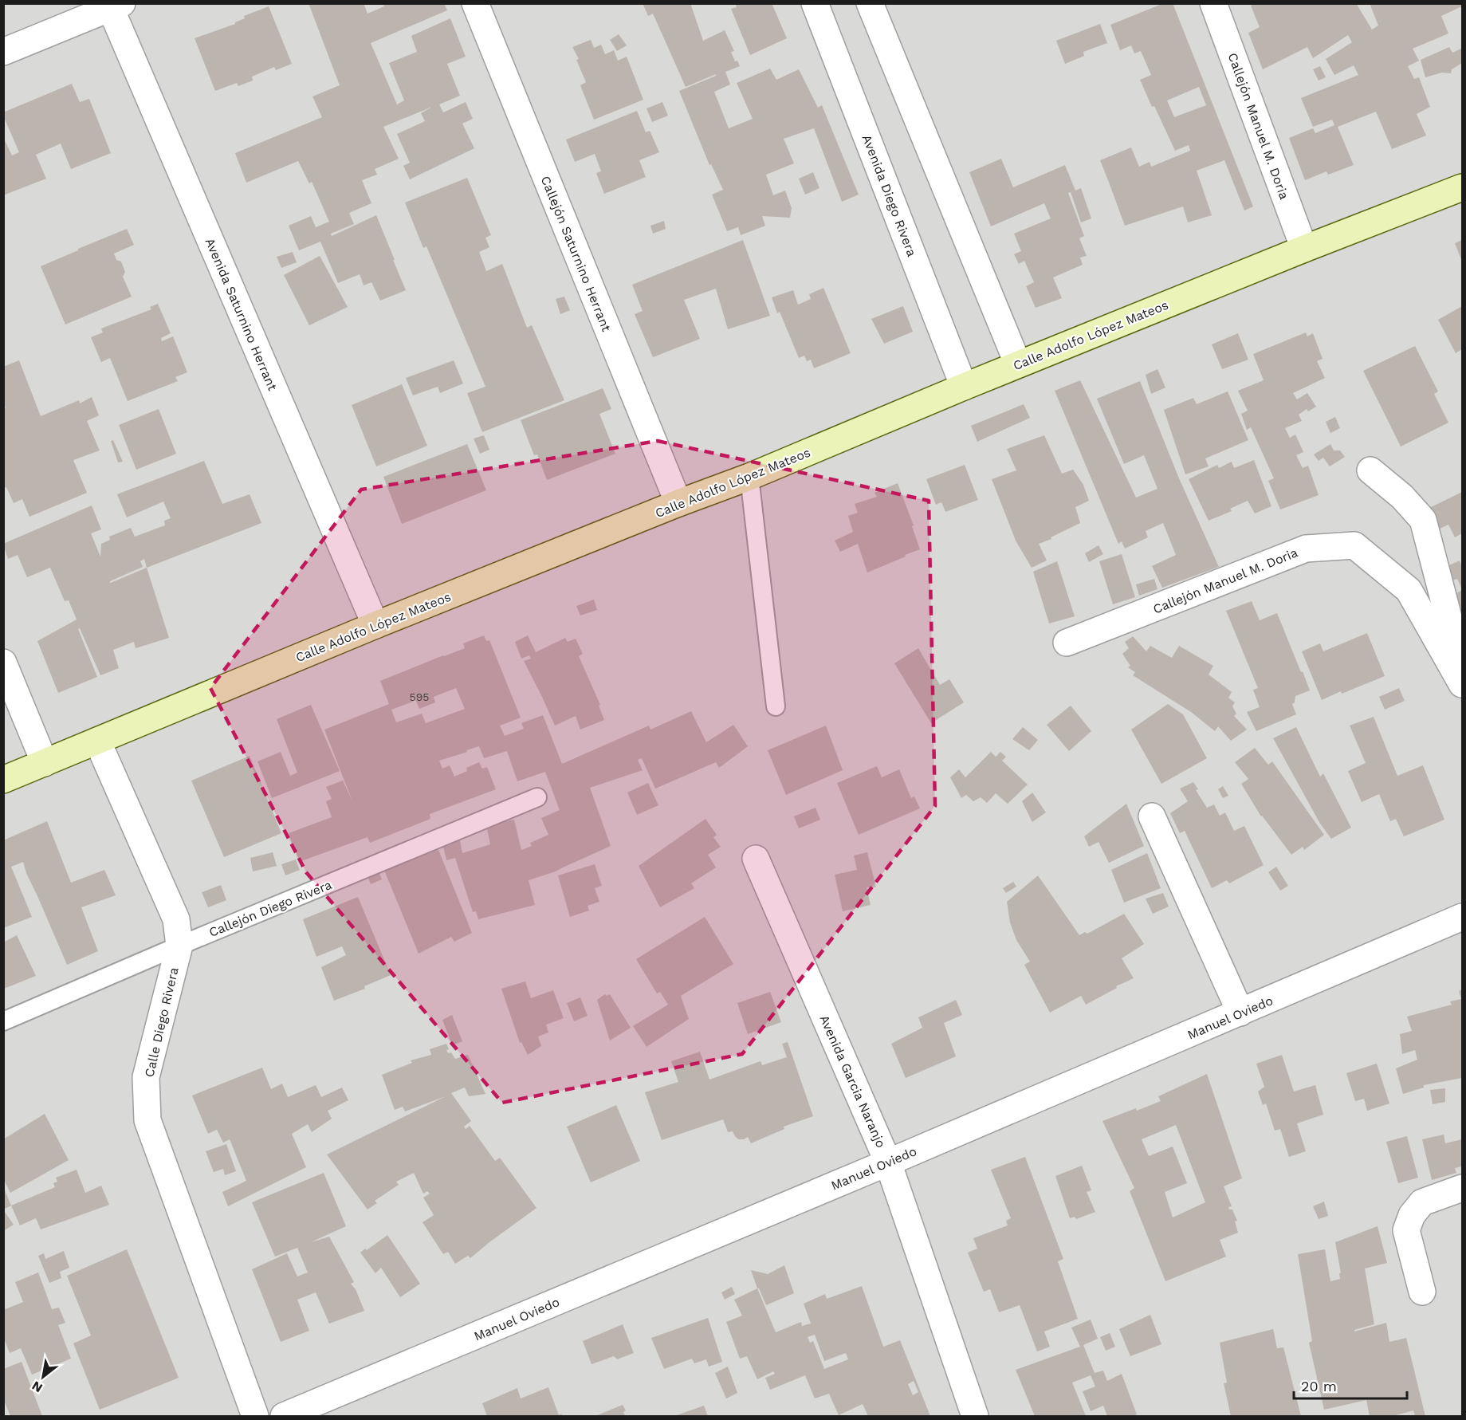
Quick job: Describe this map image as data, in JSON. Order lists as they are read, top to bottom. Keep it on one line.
{"streets":{"main road":["Calle Adolfo López Mateos"],"street":["Callejón Manuel M. Doria","Avenida Diego Rivera","Callejón Saturnino Herrant","Avenida Saturnino Herrant","Manuel Oviedo","Calle Diego Rivera","Avenida Garcia Naranjo"],"lane":["Callejón Diego Rivera"]},"crossings":[["Callejón Manuel M. Doria","Calle Adolfo López Mateos"],["Avenida Diego Rivera","Calle Adolfo López Mateos"],["Callejón Saturnino Herrant","Calle Adolfo López Mateos"],["Avenida Saturnino Herrant","Calle Adolfo López Mateos"],["Calle Adolfo López Mateos","Calle Diego Rivera"],["Callejón Diego Rivera","Calle Diego Rivera"],["Manuel Oviedo","Avenida Garcia Naranjo"]],"house_numbers":["595"],"scale_bar":"20 m","north":"bottom left"}
